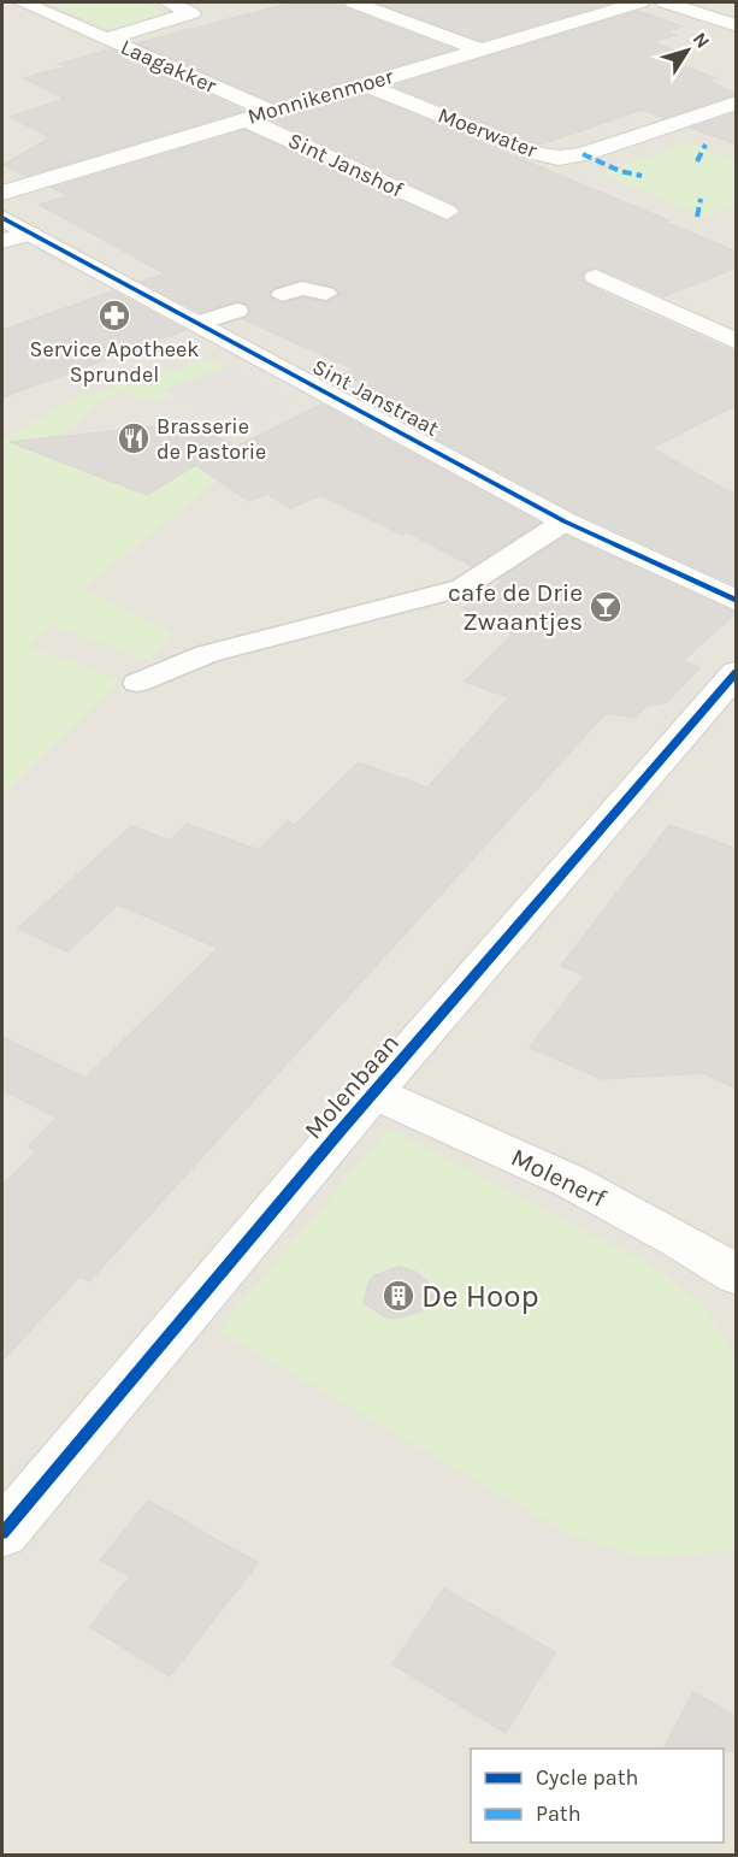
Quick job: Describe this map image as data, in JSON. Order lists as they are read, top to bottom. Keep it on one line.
{"streets":{"street":["Laagakker","Monnikenmoer","Moerwater","Sint Janshof","Sint Janstraat","Molenbaan","Molenerf"]},"crossings":[["Laagakker","Monnikenmoer"],["Monnikenmoer","Moerwater"],["Monnikenmoer","Sint Janshof"],["Molenbaan","Molenerf"]],"places":{"pharmacy":["Service Apotheek Sprundel"],"restaurant":["Brasserie de Pastorie"],"bar":["cafe de Drie Zwaantjes"],"building":["De Hoop"]},"legend":["Cycle path","Path"],"north":"top right"}
